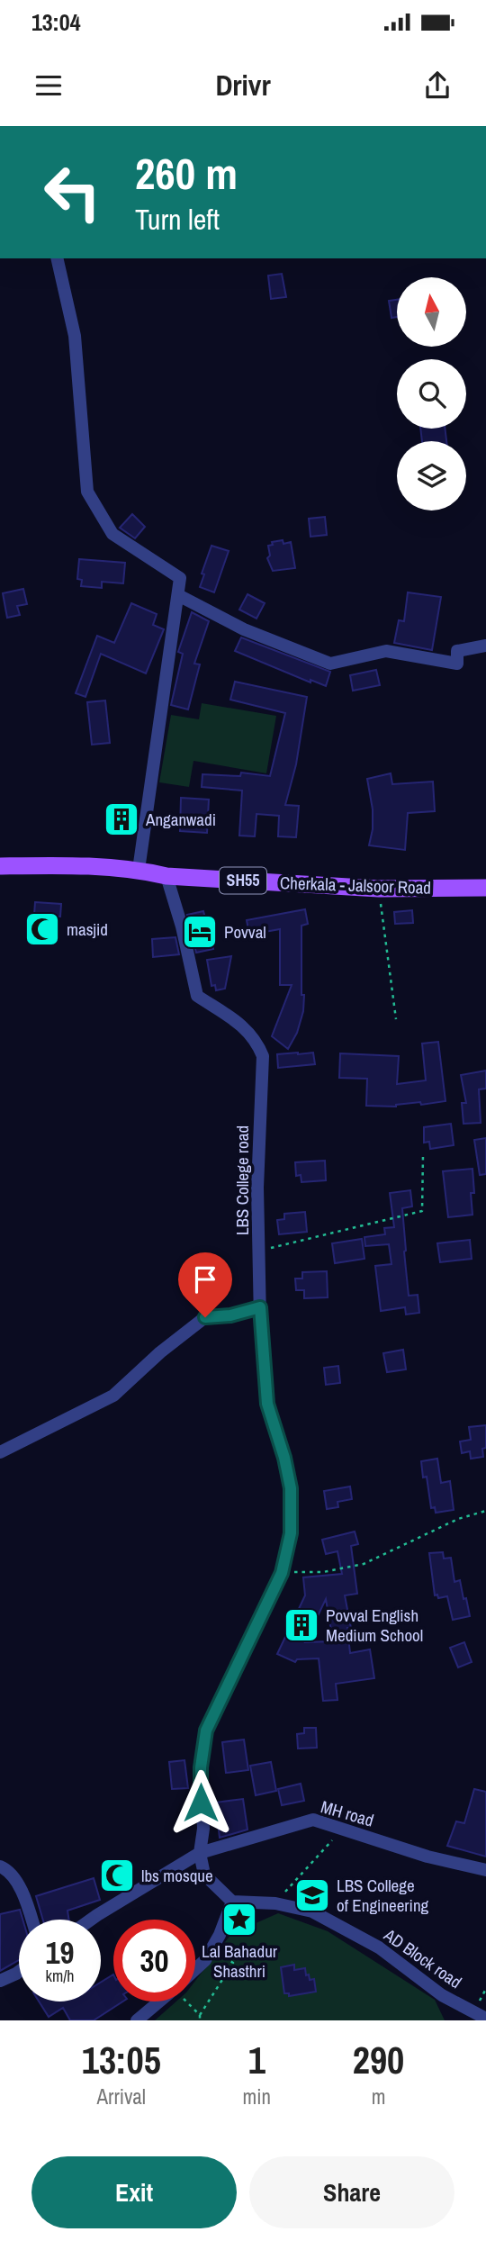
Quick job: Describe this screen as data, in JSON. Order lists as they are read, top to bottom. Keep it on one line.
{"streets":{"main road":["SH55","Cherkala - Jalsoor Road"],"street":["LBS College road","MH road","AD Block road"]},"crossings":[["Cherkala - Jalsoor Road","LBS College road"],["LBS College road","MH road"],["LBS College road","AD Block road"]],"places":{"building":["Anganwadi","Povval English Medium School"],"mosque":["masjid","lbs mosque"],"hotel":["Povval"],"school or university":["LBS College of Engineering"],"place":["Lal Bahadur Shasthri"]},"north":"top","page":{"status":"13:04","header":"Drivr","turn":["260 m","Turn left"],"speed":"19 km/h","limit":"30","eta":["13:05","Arrival","1","min","290","m"],"buttons":["Exit","Share"]}}
